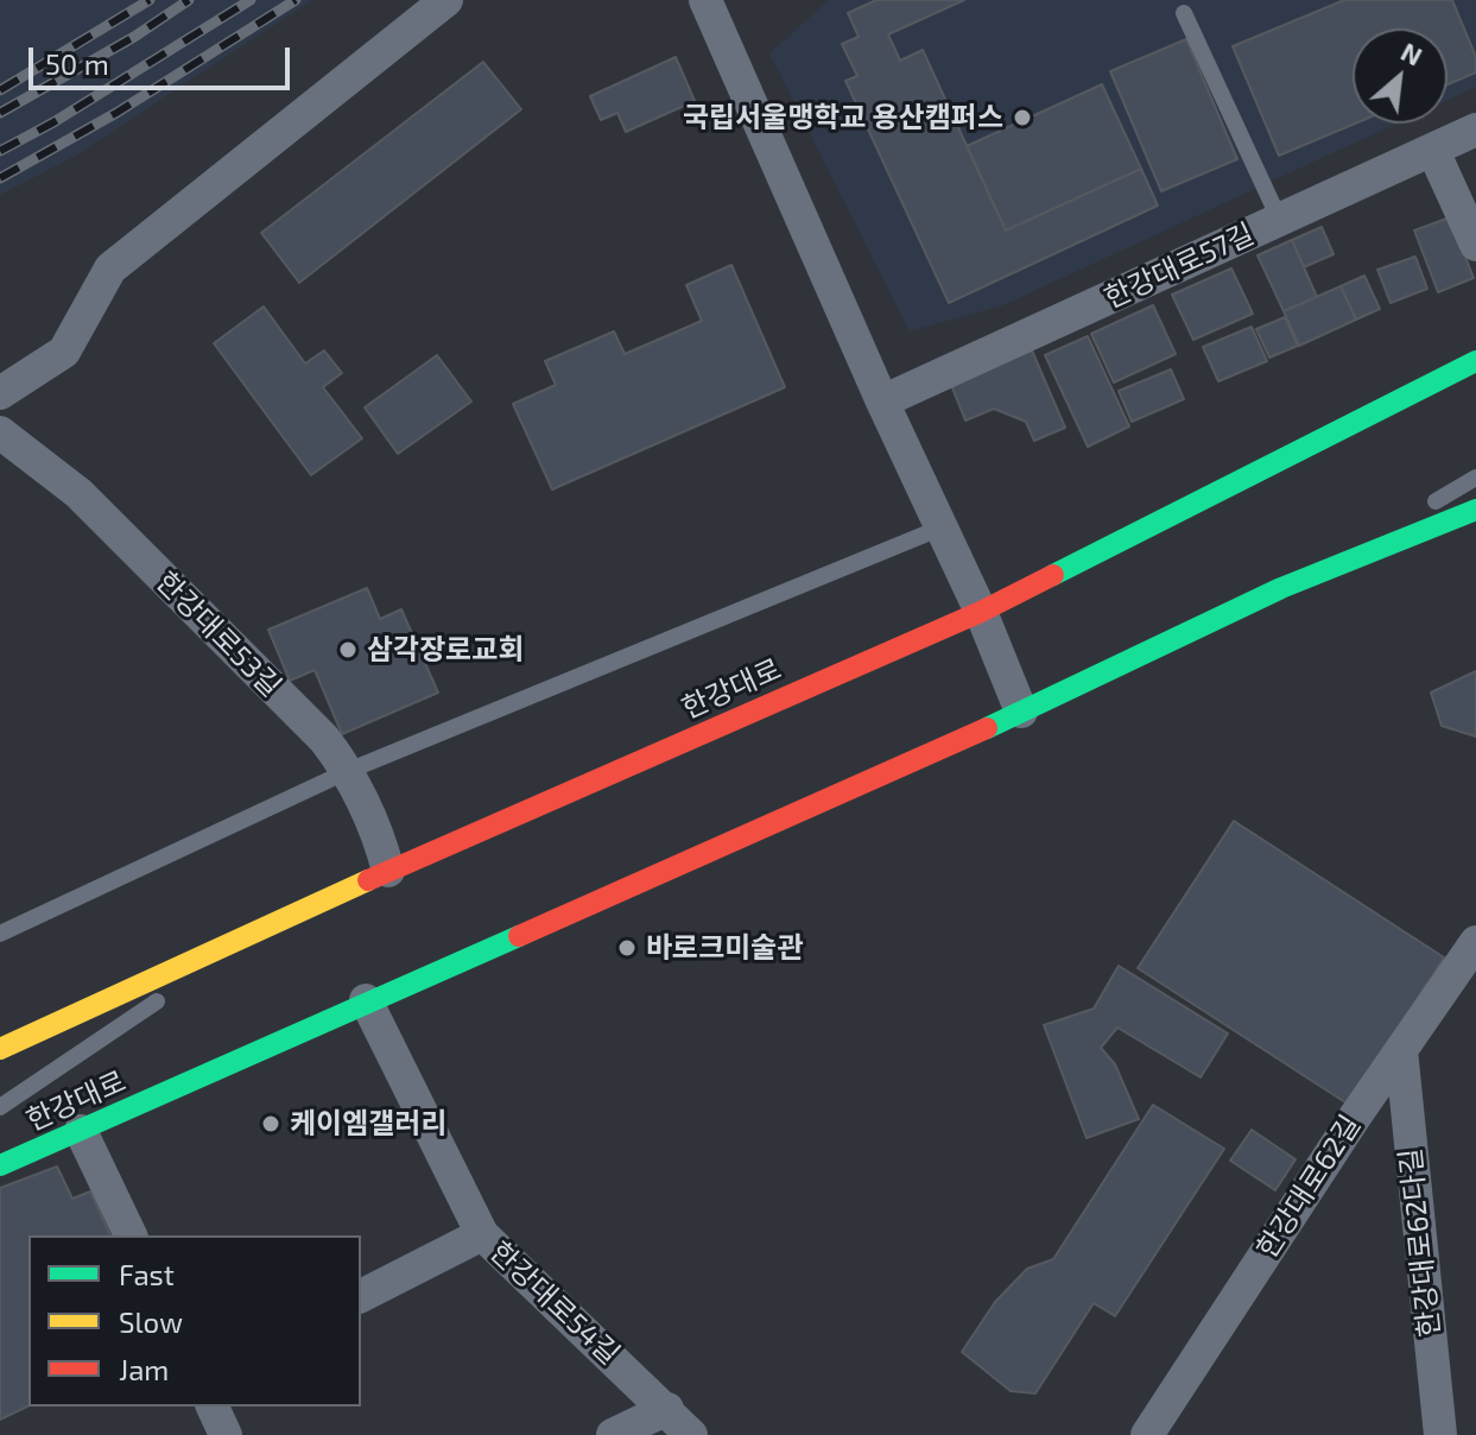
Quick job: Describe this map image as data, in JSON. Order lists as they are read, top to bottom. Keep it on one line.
{"streets":{"main road":["한강대로"],"street":["한강대로57길","한강대로53길","한강대로62길","한강대로62다길","한강대로54길"]},"crossings":[["한강대로53길","한강대로"],["한강대로","한강대로54길"],["한강대로62길","한강대로62다길"]],"places":["국립서울맹학교 용산캠퍼스","삼각장로교회","바로크미술관","케이엠갤러리"],"legend":["Fast","Slow","Jam"],"scale_bar":"50 m","north":"top right"}
